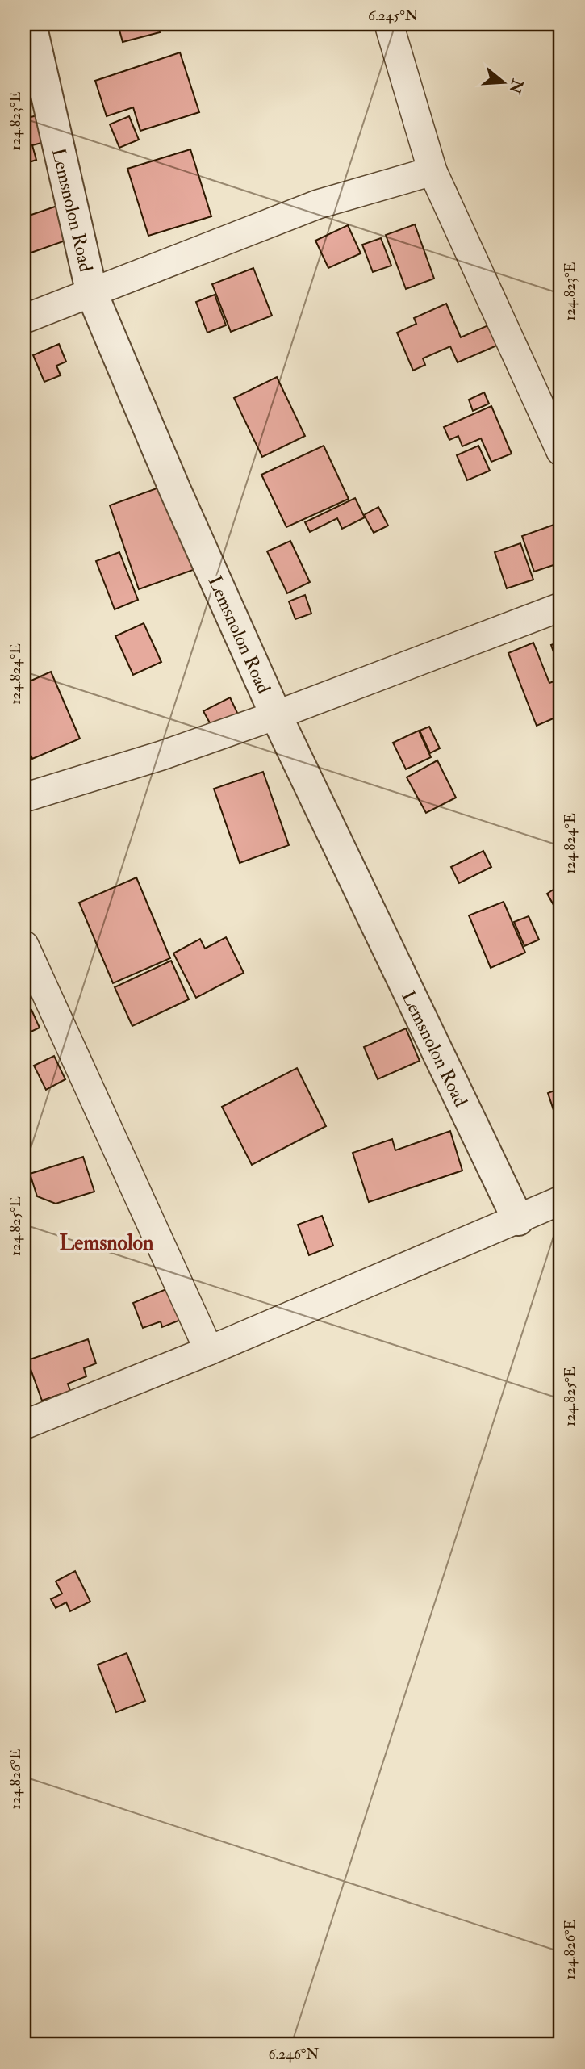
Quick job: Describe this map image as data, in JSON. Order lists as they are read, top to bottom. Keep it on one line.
{"streets":{"street":["Lemsnolon Road"]},"districts":["Lemsnolon"],"north":"right","coordinates":["6.245°N","124.823°E","124.824°E","124.825°E","124.826°E","6.246°N"]}
